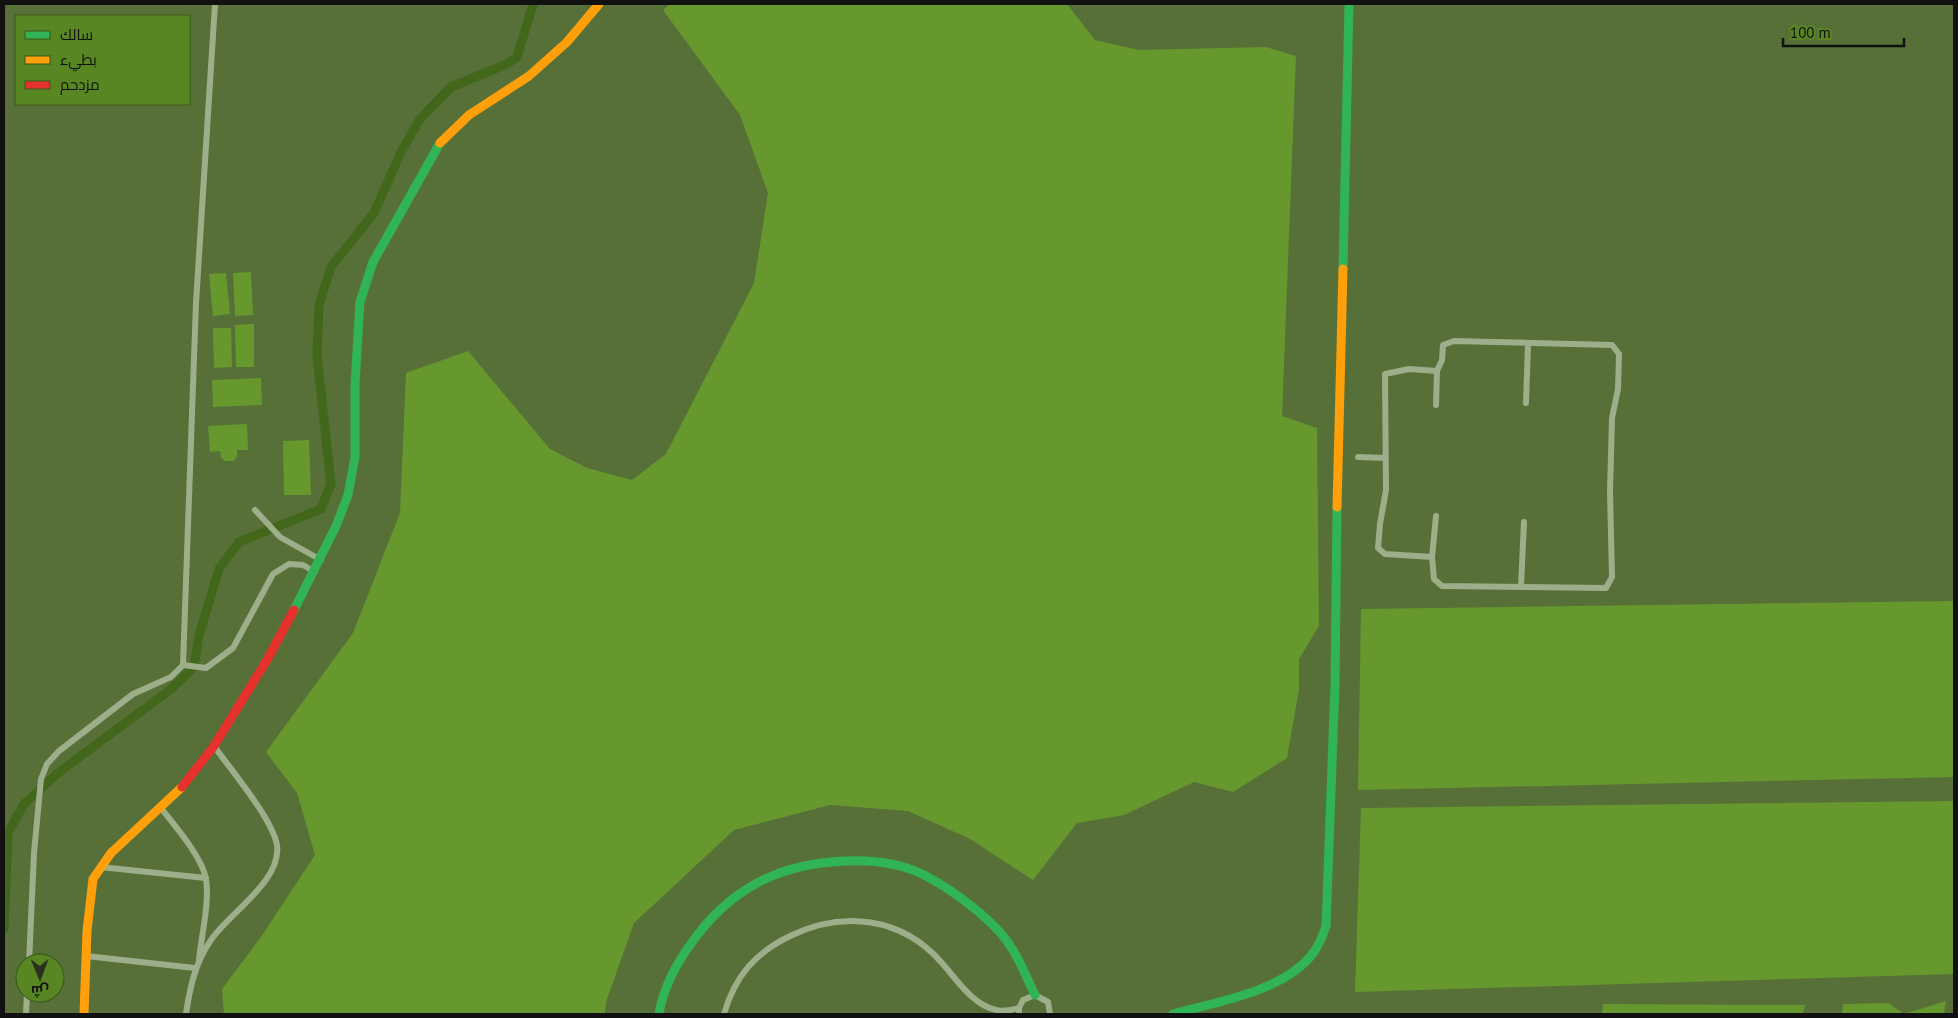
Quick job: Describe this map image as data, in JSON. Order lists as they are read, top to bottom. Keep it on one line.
{"legend":["سالك","بطيء","مزدحم"],"scale_bar":"100 m","north":"bottom"}
